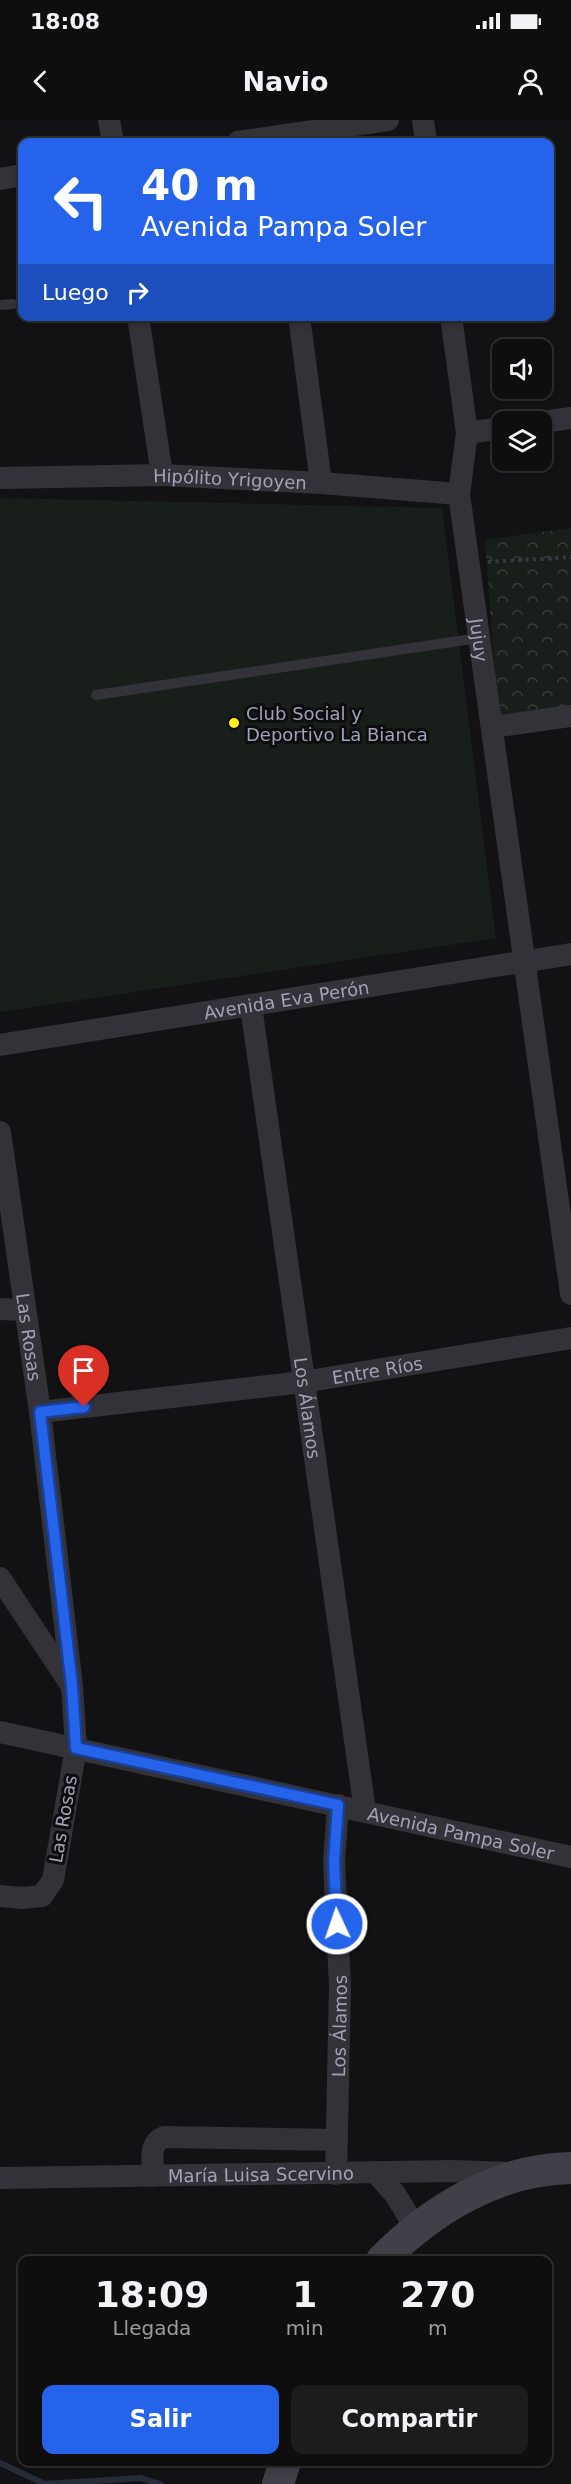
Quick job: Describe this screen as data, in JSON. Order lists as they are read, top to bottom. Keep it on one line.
{"streets":{"street":["Hipólito Yrigoyen","Jujuy","Avenida Eva Perón","Las Rosas","Entre Ríos","Los Álamos","Avenida Pampa Soler","María Luisa Scervino"]},"crossings":[["Hipólito Yrigoyen","Jujuy"],["Jujuy","Avenida Eva Perón"],["Avenida Eva Perón","Los Álamos"],["Las Rosas","Entre Ríos"],["Las Rosas","Avenida Pampa Soler"],["Entre Ríos","Los Álamos"],["Los Álamos","Avenida Pampa Soler"],["Los Álamos","María Luisa Scervino"]],"places":["Club Social y Deportivo La Bianca"],"page":{"status":"18:08","header":"Navio","turn":["40 m","Avenida Pampa Soler"],"then":"Luego","eta":["18:09","Llegada","1","min","270","m"],"buttons":["Salir","Compartir"]}}
